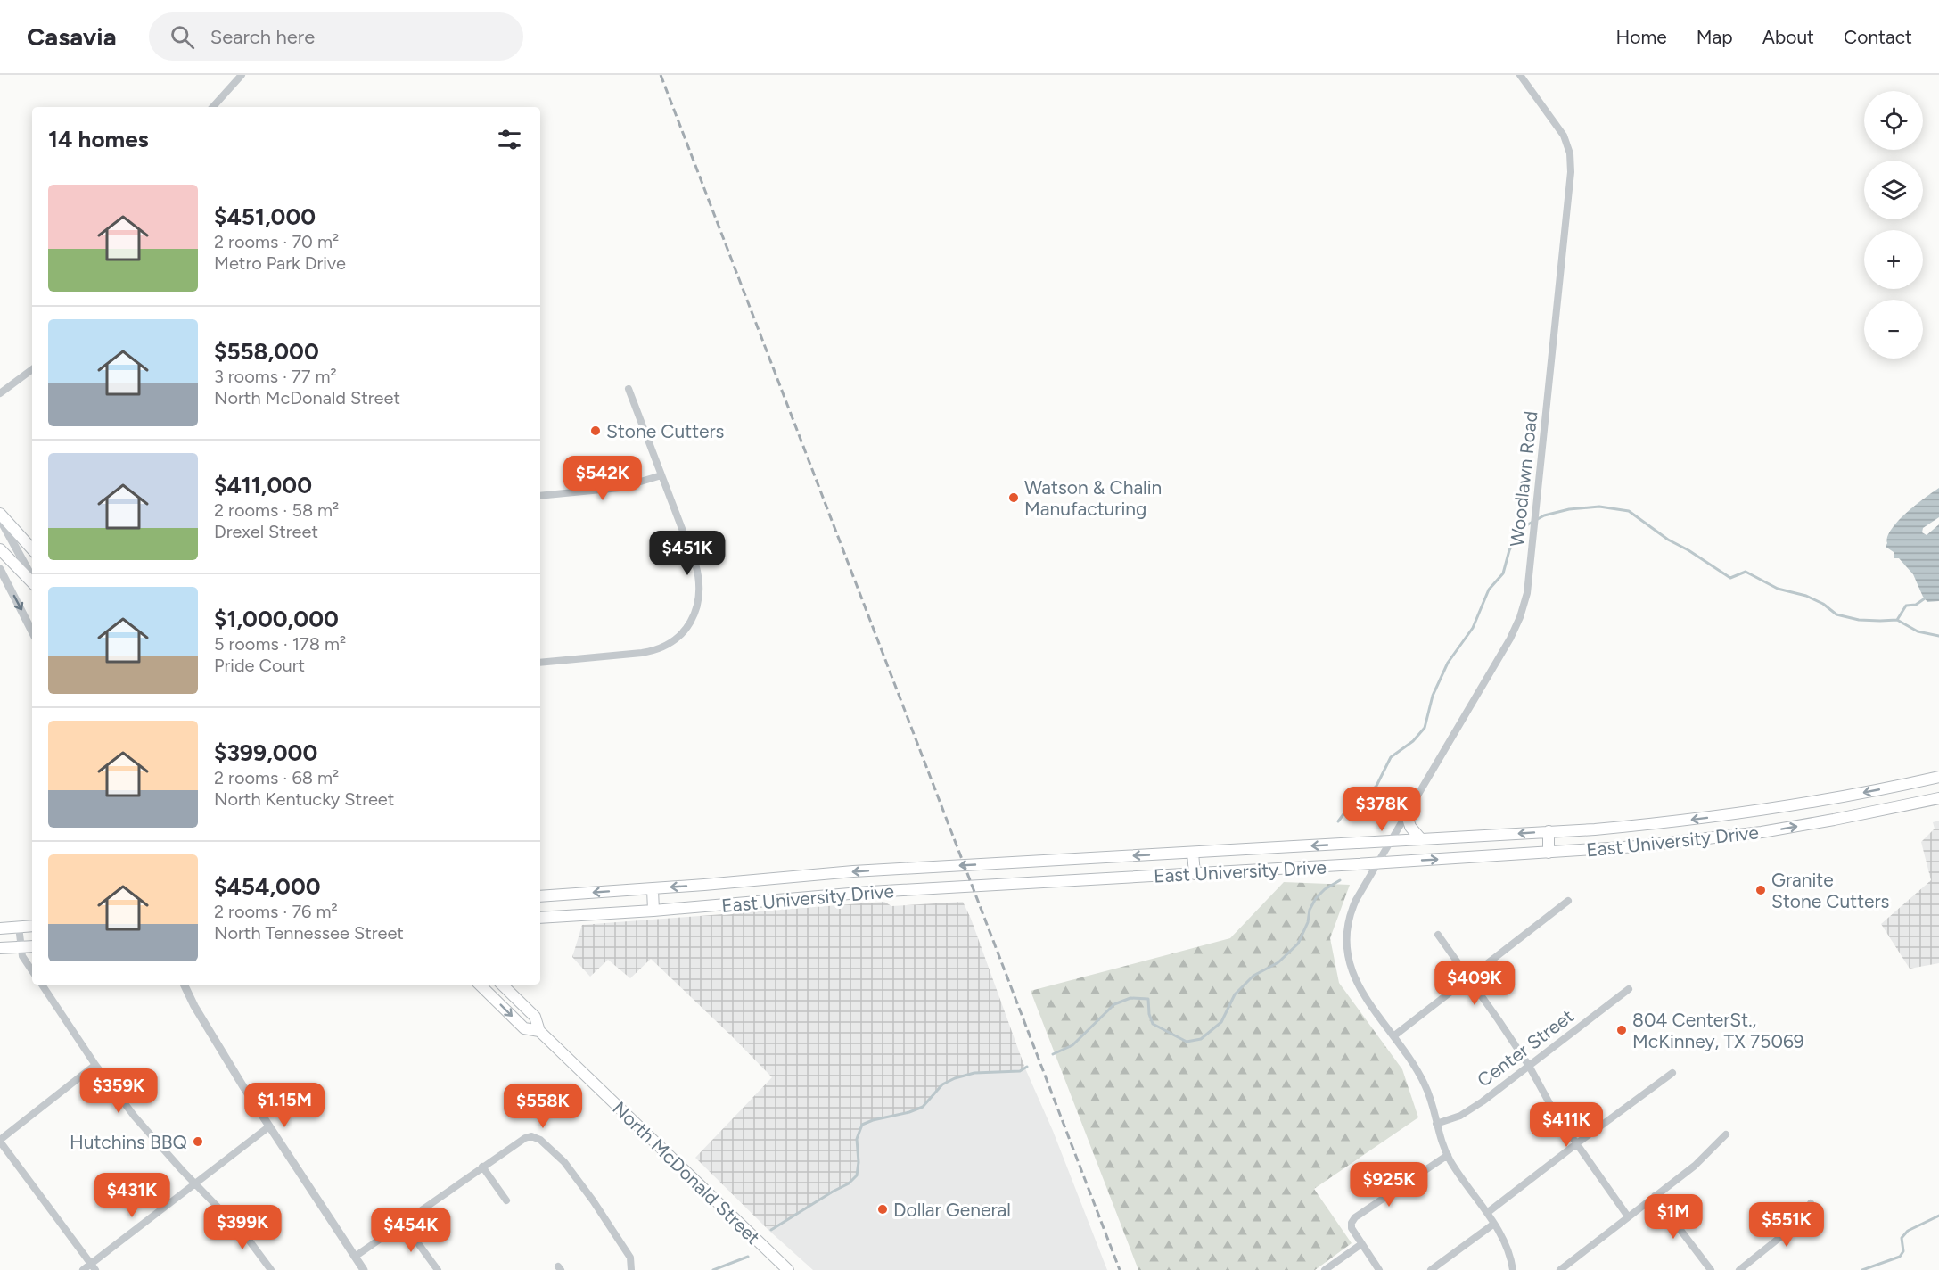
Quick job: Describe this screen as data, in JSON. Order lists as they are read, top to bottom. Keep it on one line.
{"streets":{"main road":["East University Drive","North McDonald Street"],"street":["Woodlawn Road","Center Street"]},"crossings":[["Woodlawn Road","East University Drive"],["Woodlawn Road","Center Street"]],"places":["Stone Cutters","Watson & Chalin Manufacturing","Granite Stone Cutters","804 CenterSt., McKinney, TX 75069","Hutchins BBQ","Dollar General"],"page":{"header":"Casavia","search":"Search here","nav":["Home","Map","About","Contact"],"map_buttons":["+","−"],"heading":"14 homes","list":[{"name":"$451,000","note":"2 rooms · 70 m² · Metro Park Drive"},{"name":"$558,000","note":"3 rooms · 77 m² · North McDonald Street"},{"name":"$411,000","note":"2 rooms · 58 m² · Drexel Street"},{"name":"$1,000,000","note":"5 rooms · 178 m² · Pride Court"},{"name":"$399,000","note":"2 rooms · 68 m² · North Kentucky Street"},{"name":"$454,000","note":"2 rooms · 76 m² · North Tennessee Street"}],"price":["$542K","$451K","$378K","$409K","$359K","$1.15M","$558K","$411K","$925K","$431K","$1M","$551K","$399K","$454K"]}}
